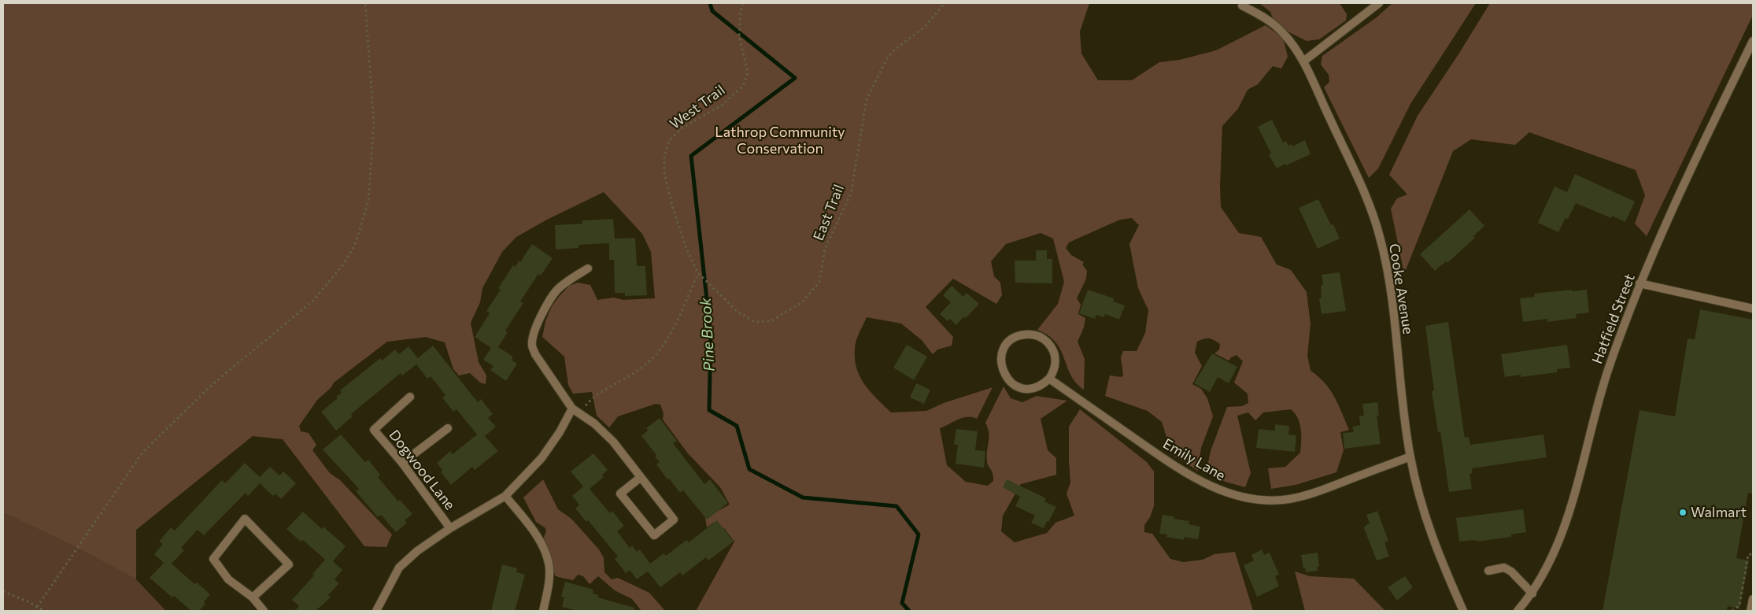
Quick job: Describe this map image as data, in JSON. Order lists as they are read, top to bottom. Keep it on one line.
{"streets":{"street":["Cooke Avenue","Hatfield Street","Emily Lane","Dogwood Lane"],"path":["West Trail","East Trail"]},"crossings":[["West Trail","East Trail"],["Cooke Avenue","Emily Lane"]],"water":["Pine Brook"],"parks":["Lathrop Community Conservation"],"places":["Walmart"]}
